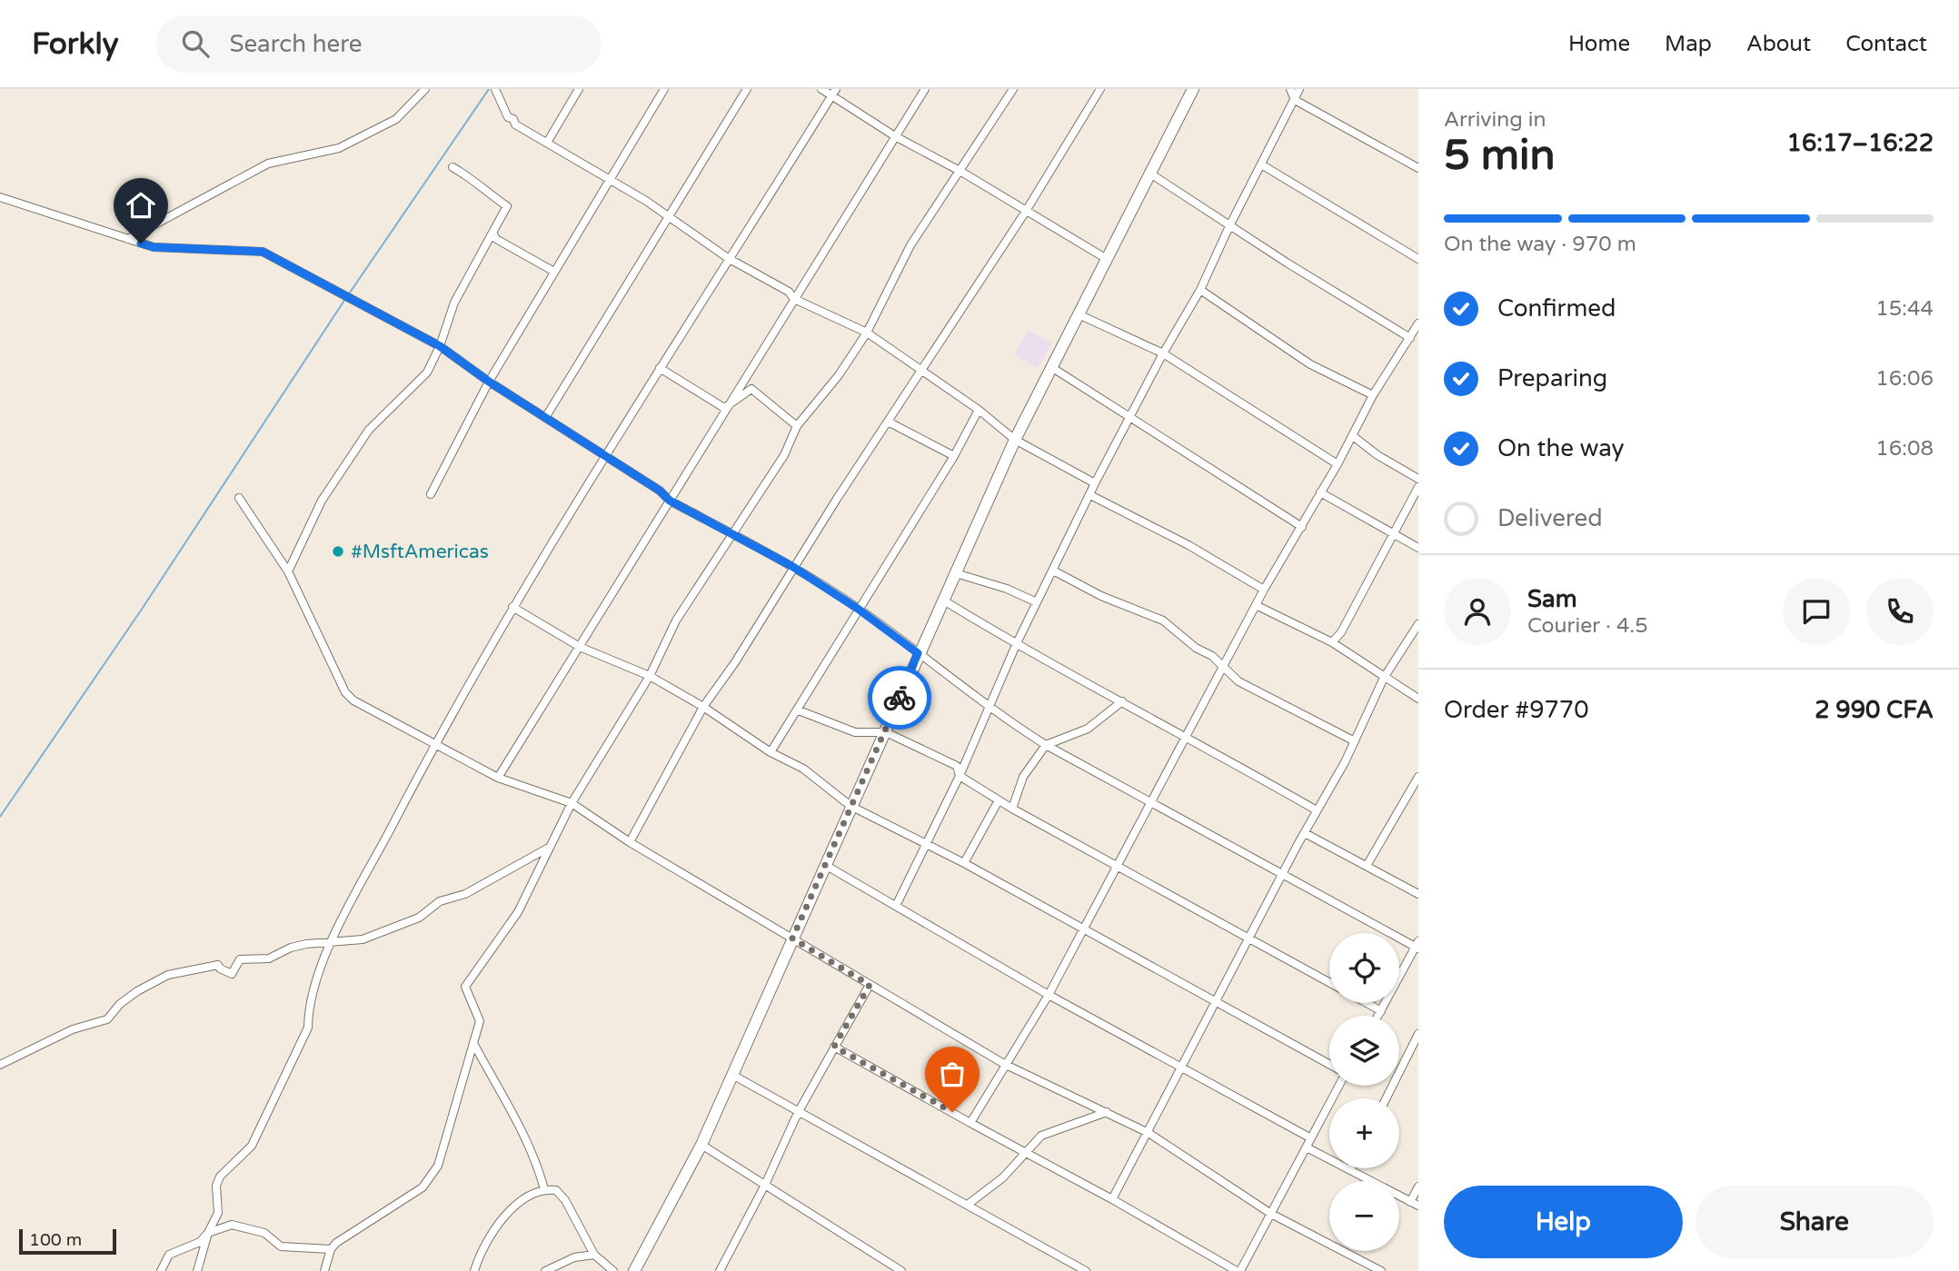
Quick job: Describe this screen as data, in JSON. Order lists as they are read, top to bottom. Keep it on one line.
{"places":["#MsftAmericas"],"scale_bar":"100 m","page":{"header":"Forkly","search":"Search here","nav":["Home","Map","About","Contact"],"heading":["5 min","Arriving in","16:17–16:22"],"panel":["Sam","Courier · 4.5","Order #9770","2 990 CFA"],"bar":"On the way · 970 m","list":[["Confirmed","15:44"],["Preparing","16:06"],["On the way","16:08"],"Delivered"],"map_buttons":["+","−"],"buttons":["Help","Share"],"scale":"100 m"}}
